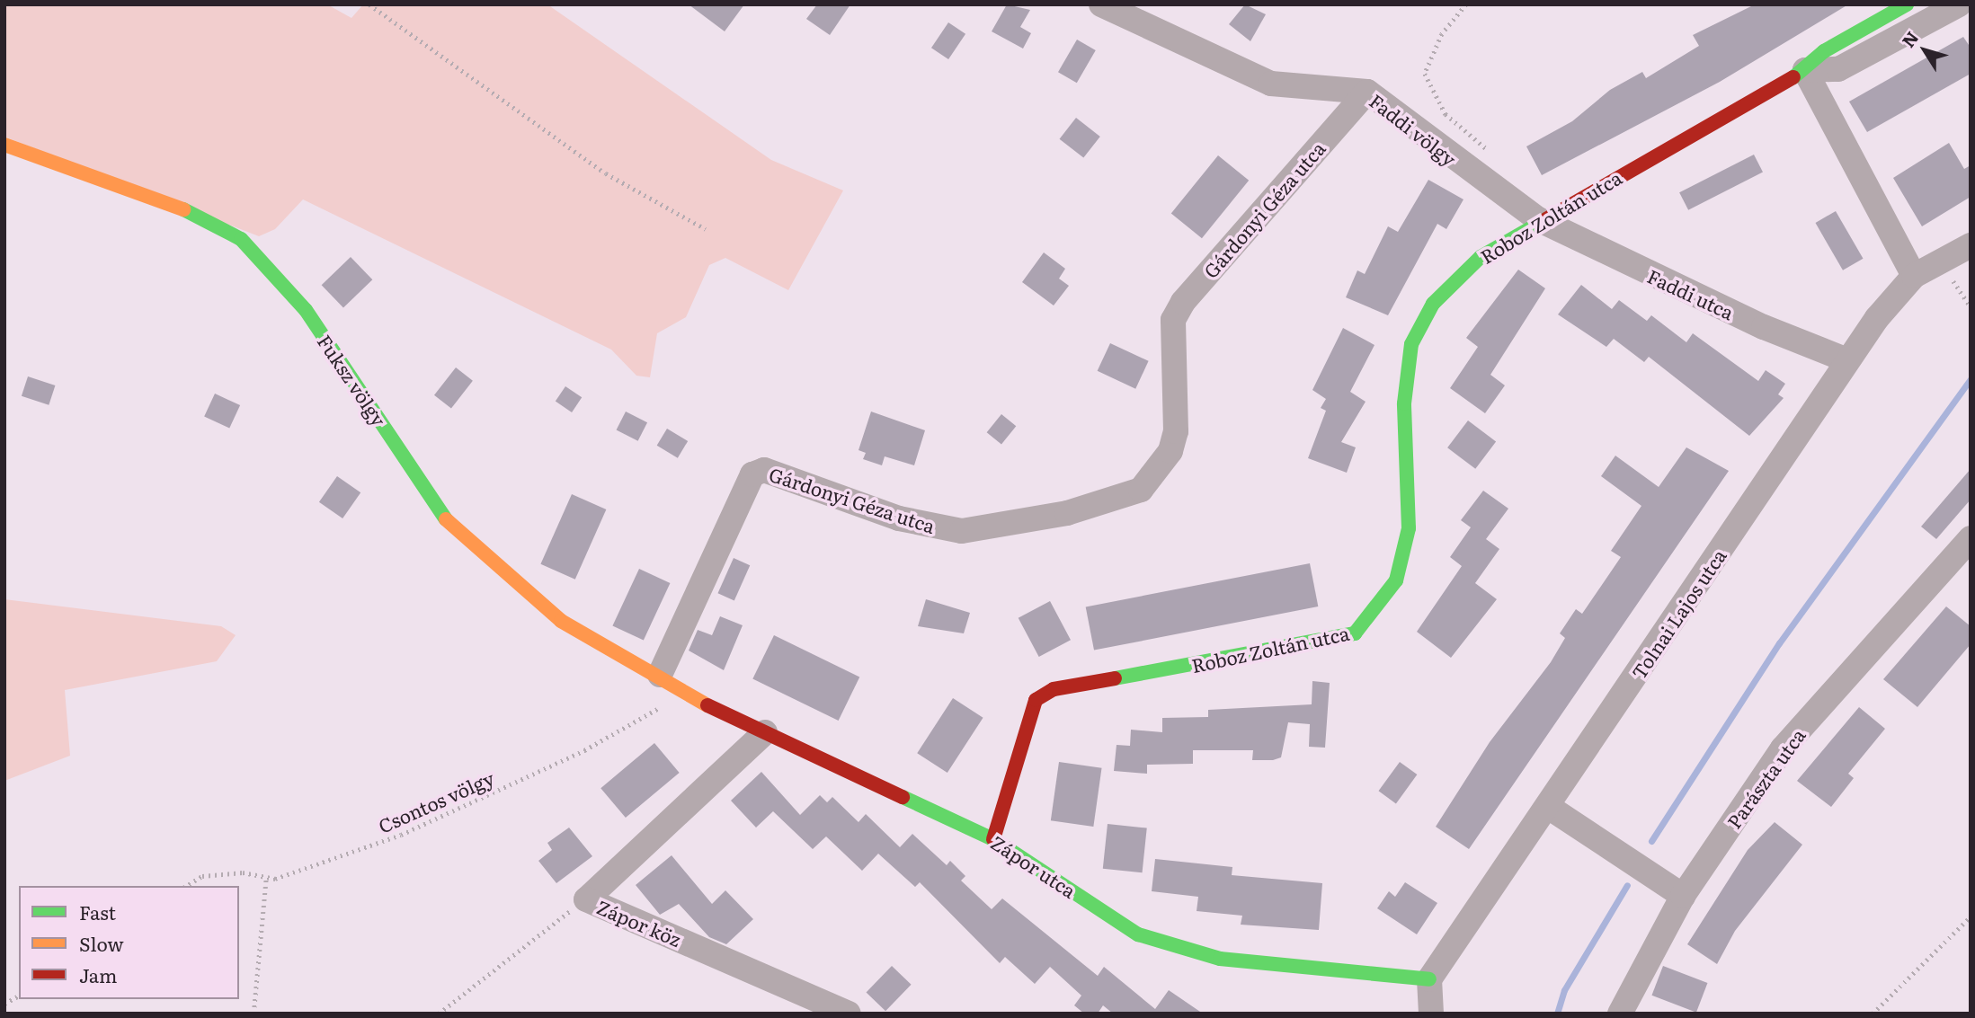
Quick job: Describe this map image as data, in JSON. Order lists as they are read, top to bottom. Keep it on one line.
{"streets":{"street":["Faddi völgy","Gárdonyi Géza utca","Roboz Zoltán utca","Faddi utca","Fuksz völgy","Tolnai Lajos utca","Parászta utca","Zápor utca","Zápor köz"],"path":["Csontos völgy"]},"crossings":[["Faddi völgy","Gárdonyi Géza utca"],["Faddi völgy","Roboz Zoltán utca"],["Faddi völgy","Faddi utca"],["Gárdonyi Géza utca","Fuksz völgy"],["Gárdonyi Géza utca","Zápor utca"],["Roboz Zoltán utca","Faddi utca"],["Roboz Zoltán utca","Zápor utca"],["Faddi utca","Tolnai Lajos utca"],["Fuksz völgy","Zápor utca"],["Tolnai Lajos utca","Zápor utca"],["Csontos völgy","Zápor utca"],["Zápor utca","Zápor köz"]],"legend":["Fast","Slow","Jam"],"north":"top left"}
